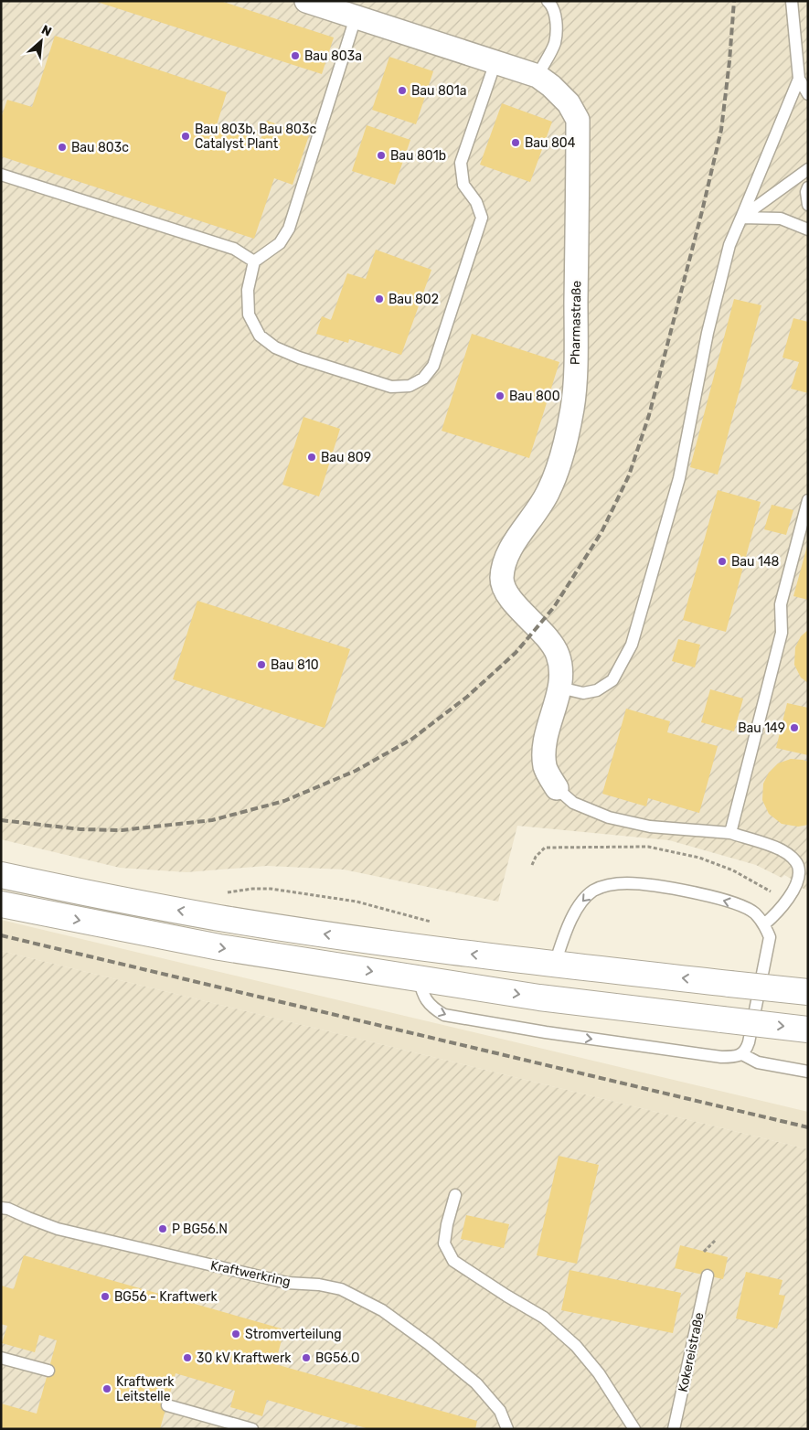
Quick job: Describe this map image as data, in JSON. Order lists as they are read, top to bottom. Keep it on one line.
{"streets":{"street":["Pharmastraße"],"lane":["Kraftwerkring","Kokereistraße"]},"places":["Bau 803a","Bau 801a","Bau 803b, Bau 803c Catalyst Plant","Bau 804","Bau 803c","Bau 801b","Bau 802","Bau 800","Bau 809","Bau 148","Bau 810","Bau 149","P BG56.N","BG56 - Kraftwerk","Stromverteilung","30 kV Kraftwerk","BG56.O","Kraftwerk Leitstelle"],"north":"top right"}
